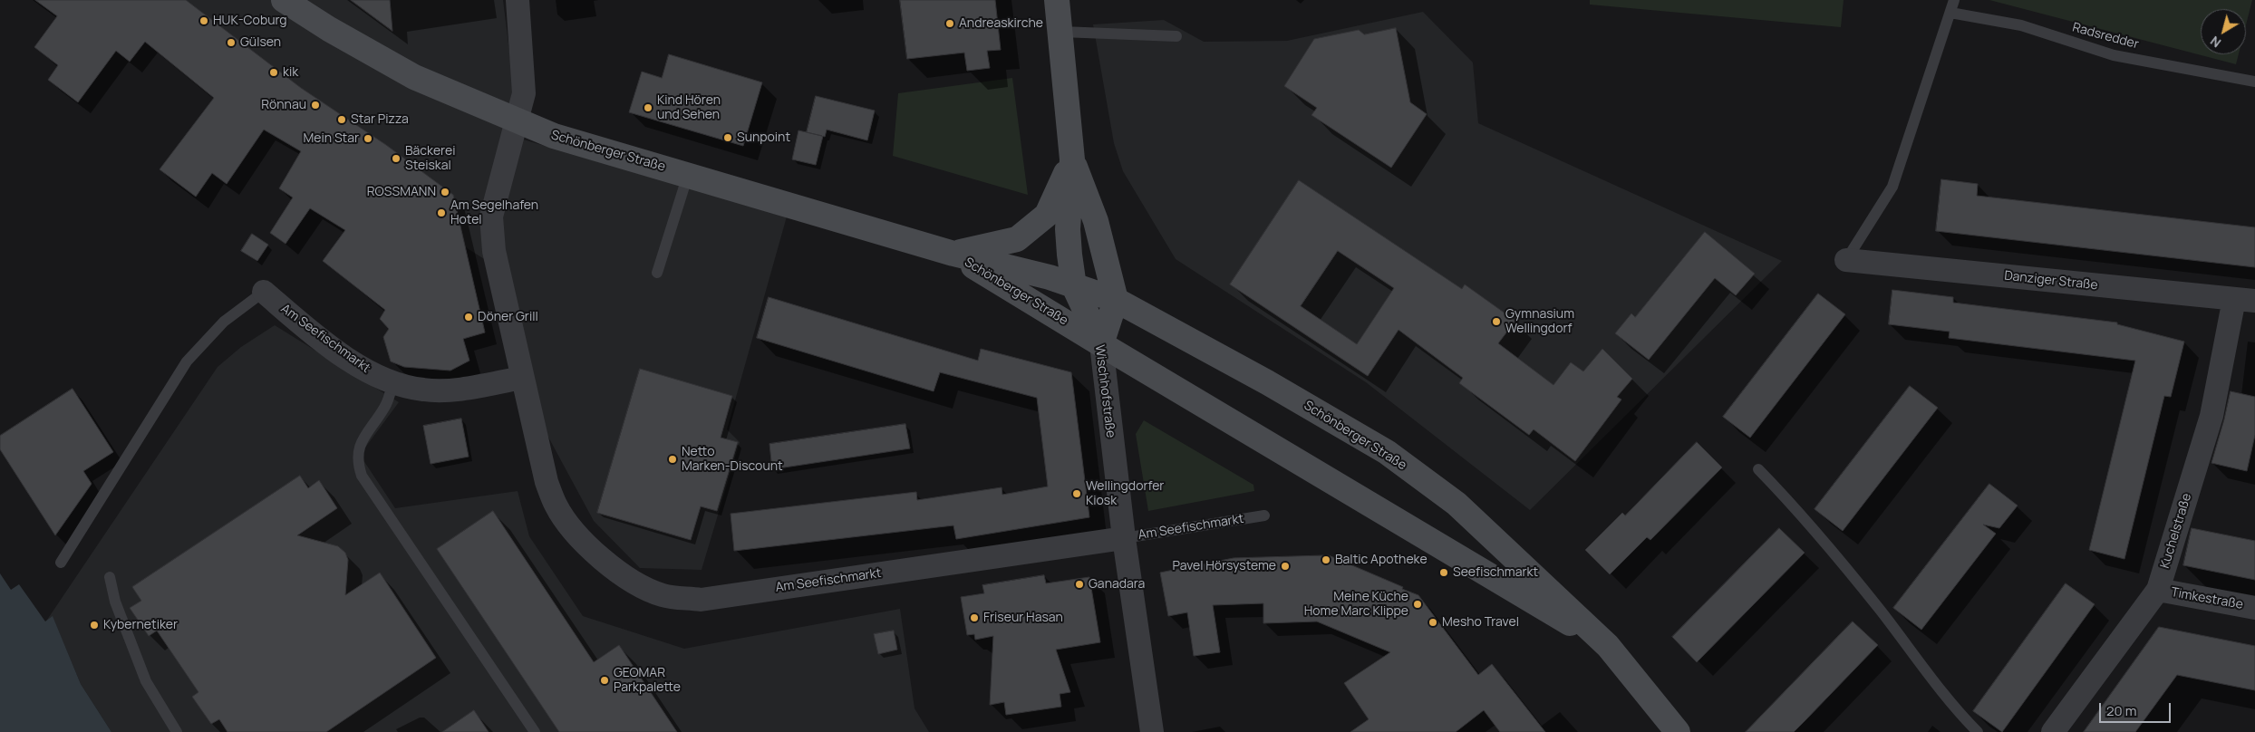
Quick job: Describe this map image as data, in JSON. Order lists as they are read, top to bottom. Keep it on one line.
{"streets":{"main road":["Schönberger Straße","Wischhofstraße"],"street":["Danziger Straße","Am Seefischmarkt","Kuchelstraße","Timkestraße"],"lane":["Radsredder"]},"crossings":[["Schönberger Straße","Am Seefischmarkt"],["Schönberger Straße","Wischhofstraße"],["Danziger Straße","Kuchelstraße"],["Am Seefischmarkt","Wischhofstraße"],["Kuchelstraße","Timkestraße"]],"places":["HUK-Coburg","Andreaskirche","Gülsen","kik","Rönnau","Kind Hören und Sehen","Star Pizza","Sunpoint","Mein Star","Bäckerei Steiskal","ROSSMANN","Am Segelhafen Hotel","Döner Grill","Gymnasium Wellingdorf","Netto Marken-Discount","Wellingdorfer Kiosk","Baltic Apotheke","Pavel Hörsysteme","Seefischmarkt","Ganadara","Meine Küche Home Marc Klippe","Friseur Hasan","Mesho Travel","Kybernetiker","GEOMAR Parkpalette"],"scale_bar":"20 m","north":"bottom left"}
